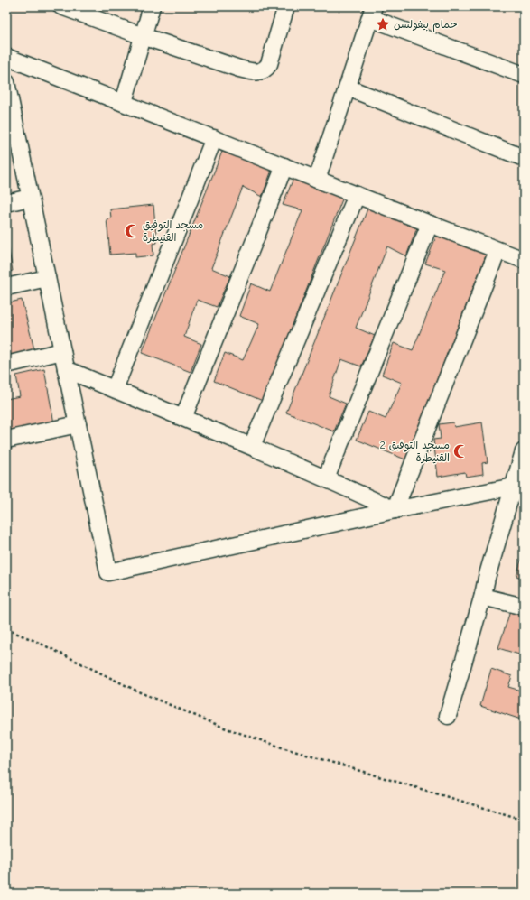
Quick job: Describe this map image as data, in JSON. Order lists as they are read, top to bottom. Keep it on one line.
{"places":{"place":["حمام بيفولسن"],"mosque":["مسجد التوفيق القنيطرة","2 مسجد التوفيق القنيطرة"]}}
